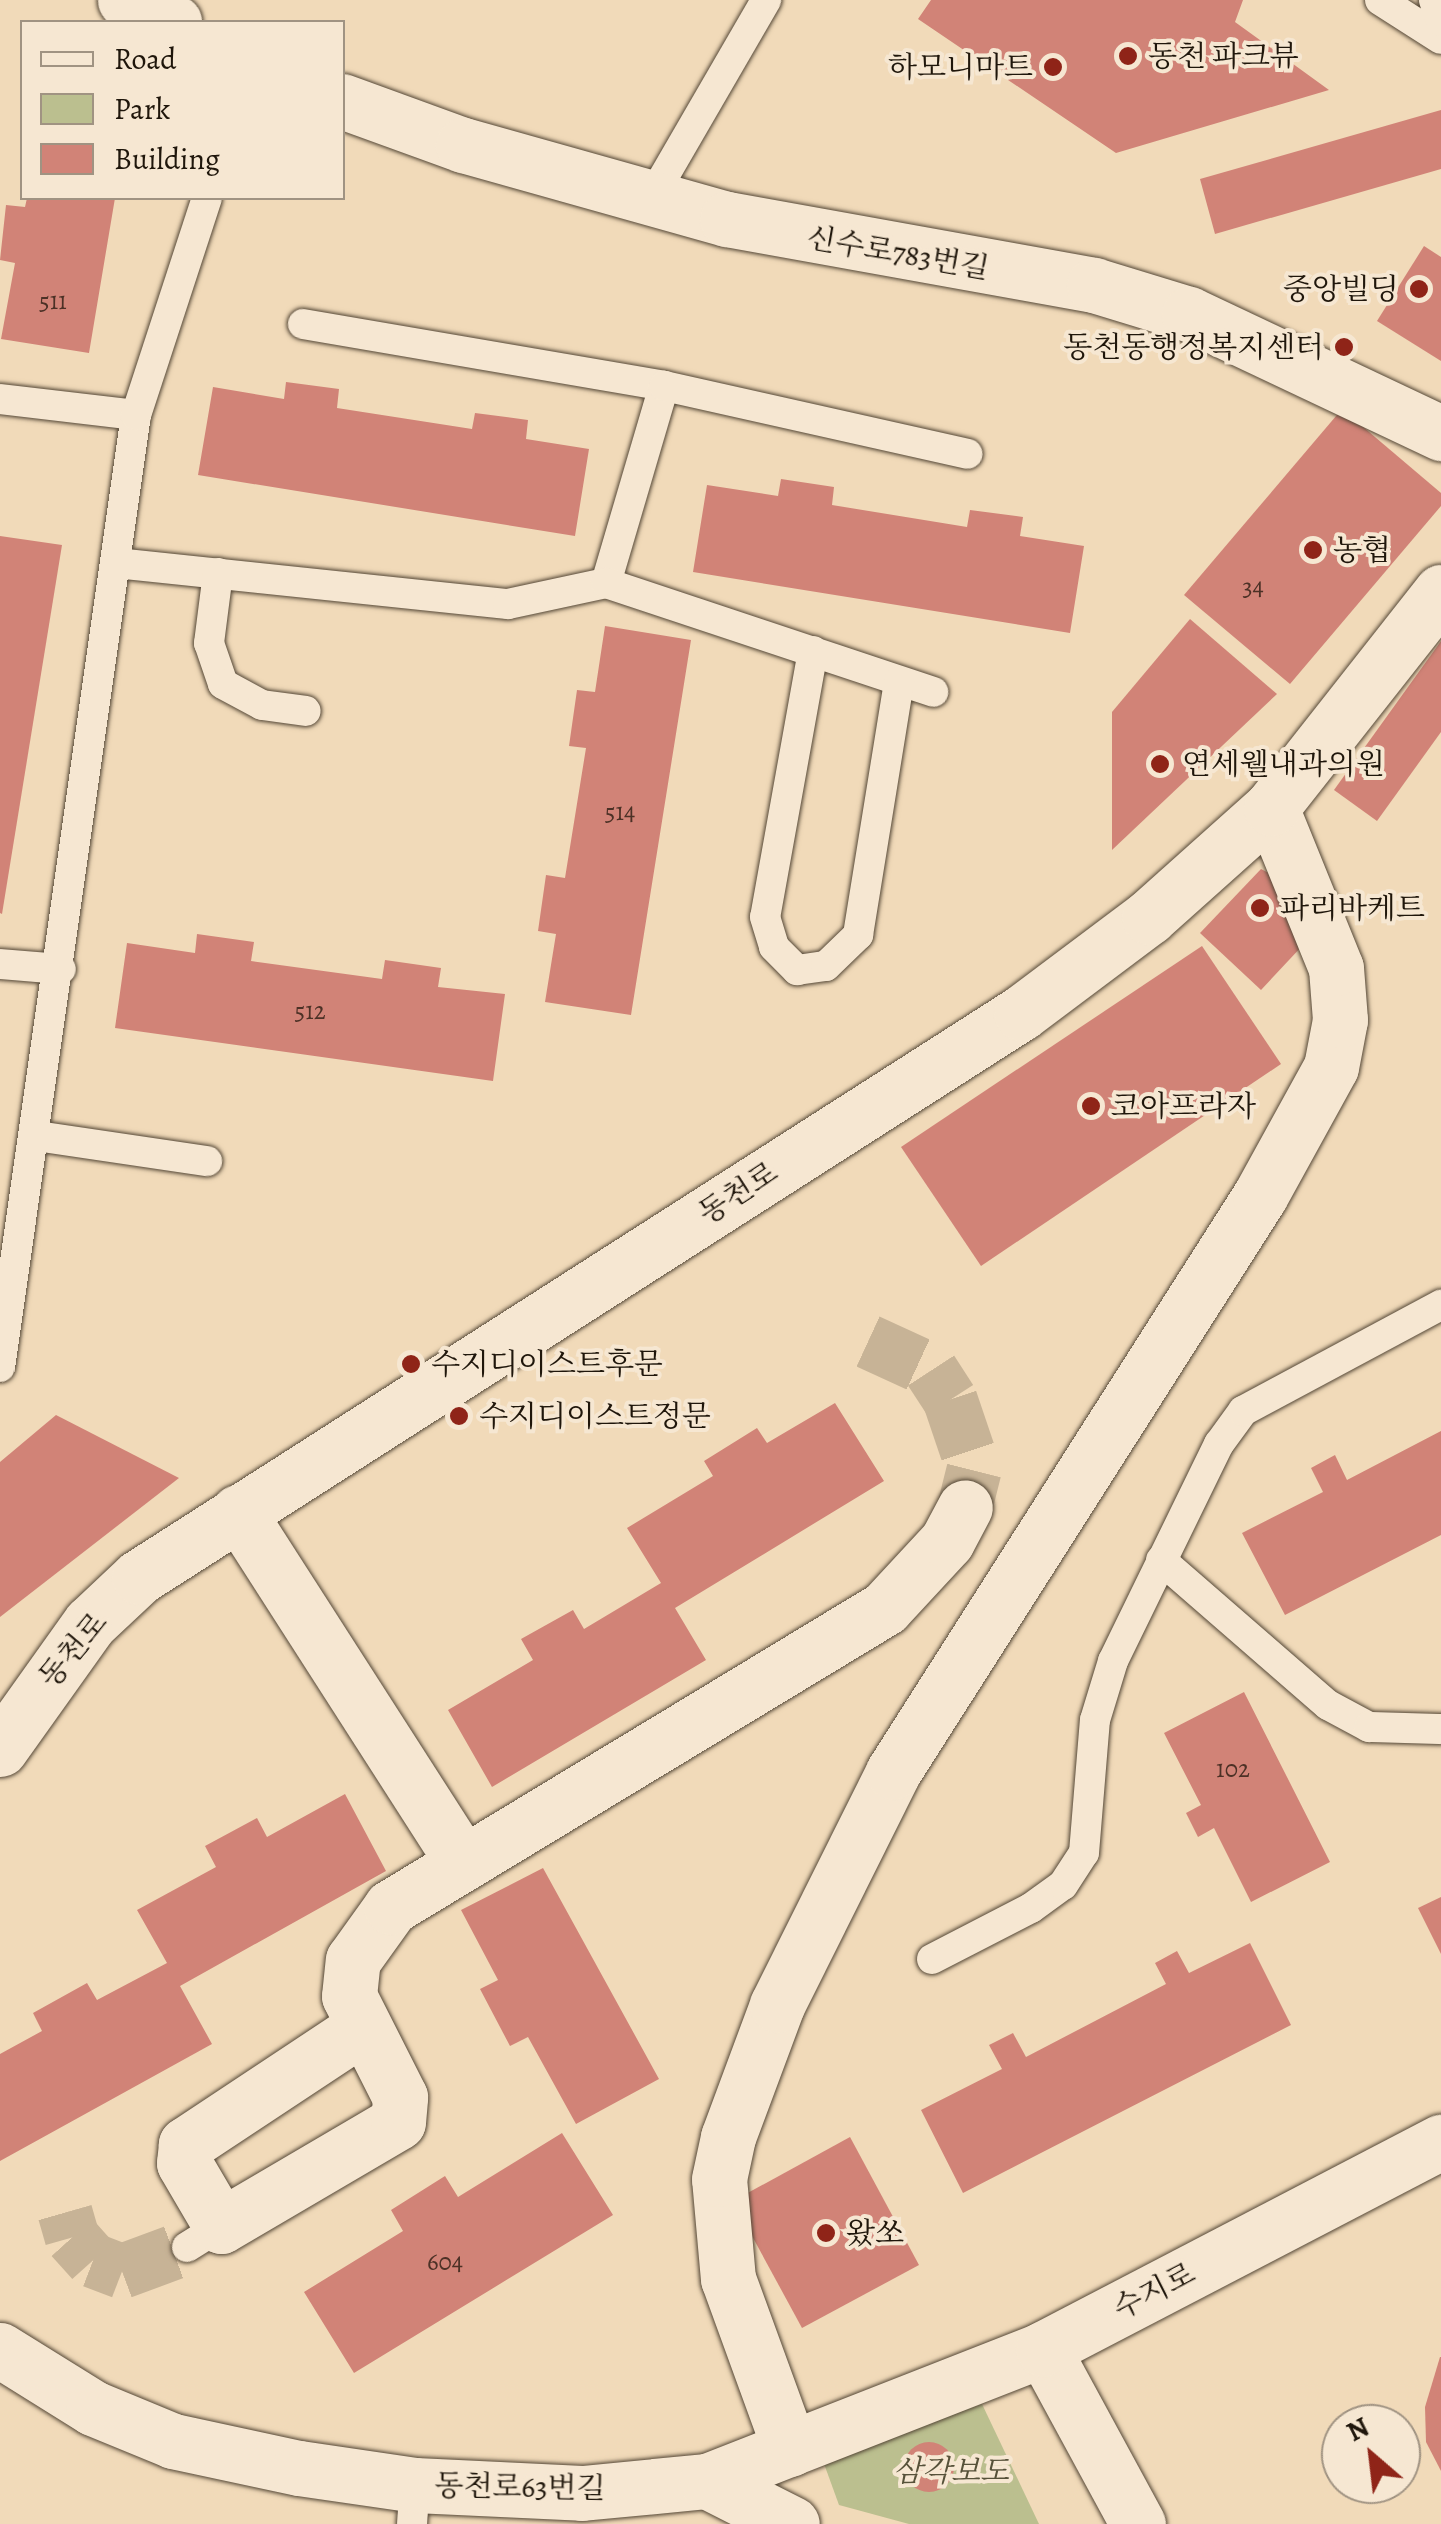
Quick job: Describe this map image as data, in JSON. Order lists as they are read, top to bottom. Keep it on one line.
{"streets":{"street":["신수로783번길","동천로","수지로","동천로63번길"]},"crossings":[["수지로","동천로63번길"]],"parks":["삼각보도"],"places":["동천 파크뷰","하모니마트","중앙빌딩","동천동행정복지센터","농협","연세웰내과의원","파리바케트","코아프라자","수지디이스트후문","수지디이스트정문","왔쏘"],"house_numbers":["511","34","514","512","102","604"],"legend":["Road","Park","Building"],"north":"top left"}
